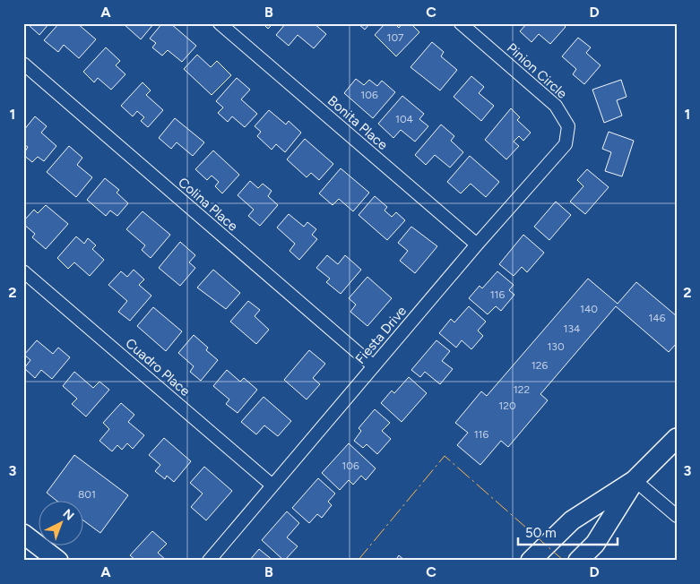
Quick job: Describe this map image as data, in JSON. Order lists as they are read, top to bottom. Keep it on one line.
{"streets":{"street":["Pinion Circle","Bonita Place","Colina Place","Fiesta Drive","Cuadro Place"]},"crossings":[["Pinion Circle","Fiesta Drive"],["Bonita Place","Fiesta Drive"],["Colina Place","Fiesta Drive"],["Fiesta Drive","Cuadro Place"]],"house_numbers":["107","106","104","116","140","146","134","130","126","122","120","116","106","801"],"scale_bar":"50 m","north":"top right","grid":{"columns":["A","B","C","D"],"rows":["1","2","3"]}}
